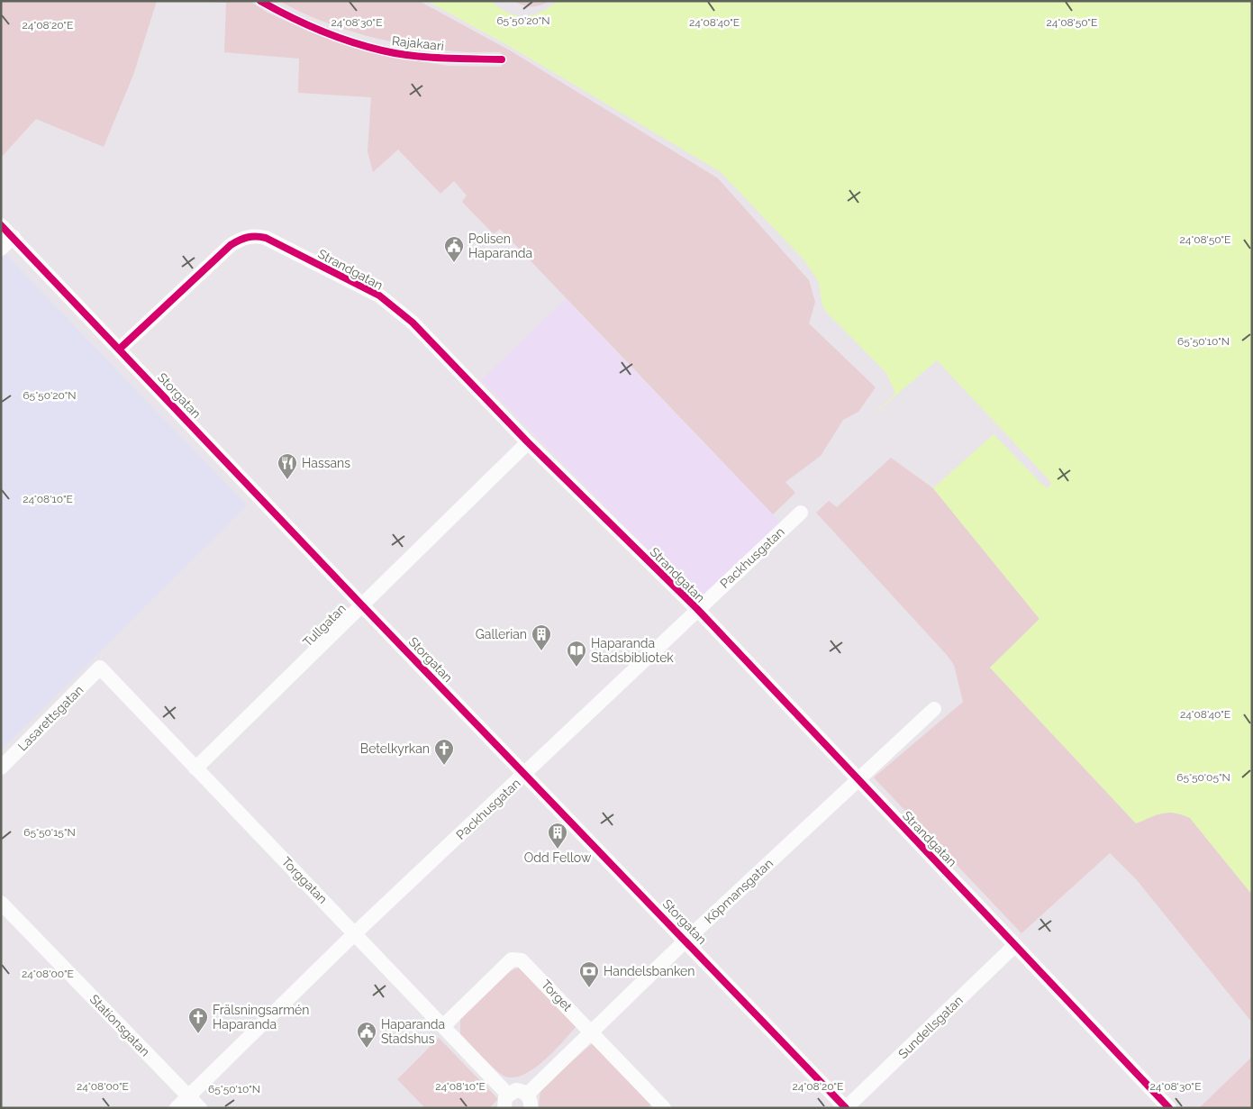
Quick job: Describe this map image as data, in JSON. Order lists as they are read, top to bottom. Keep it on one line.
{"streets":{"street":["Strandgatan","Storgatan","Packhusgatan","Tullgatan","Lasarettsgatan","Torggatan","Köpmansgatan","Torget","Stationsgatan","Sundellsgatan"],"cycle path":["Rajakaari"]},"crossings":[["Strandgatan","Storgatan"],["Strandgatan","Packhusgatan"],["Strandgatan","Tullgatan"],["Strandgatan","Köpmansgatan"],["Strandgatan","Sundellsgatan"],["Storgatan","Packhusgatan"],["Storgatan","Tullgatan"],["Storgatan","Köpmansgatan"],["Storgatan","Sundellsgatan"],["Packhusgatan","Torggatan"],["Packhusgatan","Stationsgatan"],["Tullgatan","Torggatan"],["Lasarettsgatan","Torggatan"],["Torggatan","Köpmansgatan"],["Torggatan","Torget"],["Köpmansgatan","Torget"]],"places":{"public building":["Polisen Haparanda","Haparanda Stadshus"],"restaurant":["Hassans"],"building":["Gallerian","Odd Fellow"],"library":["Haparanda Stadsbibliotek"],"church":["Betelkyrkan","Frälsningsarmén Haparanda"],"bank":["Handelsbanken"]},"coordinates":["65°50'20\"N","24°08'30\"E","24°08'40\"E","24°08'50\"E","24°08'20\"E","65°50'10\"N","24°08'10\"E","65°50'05\"N","65°50'15\"N","24°08'00\"E"]}
